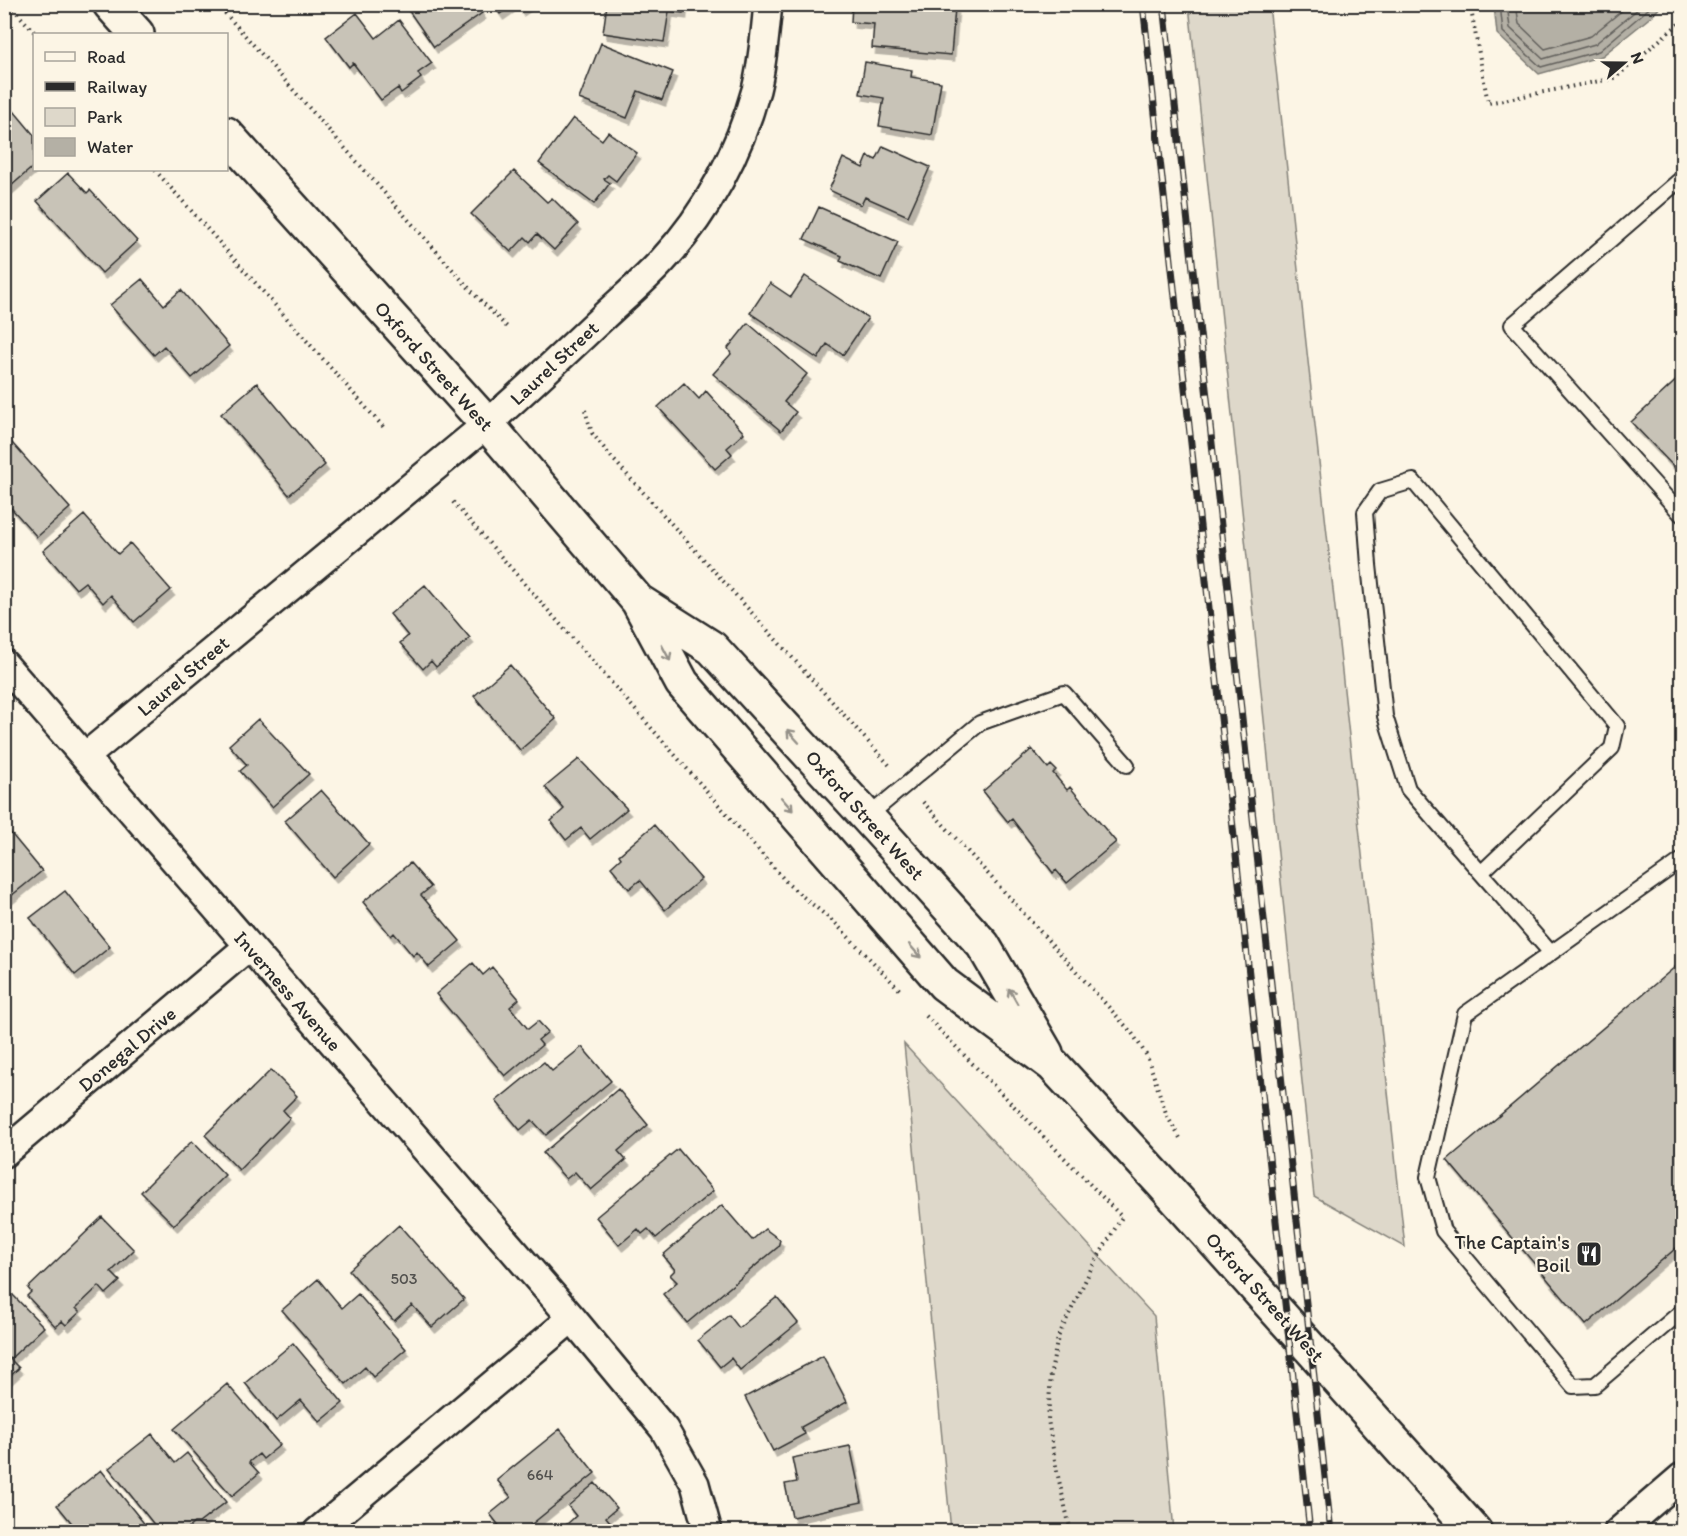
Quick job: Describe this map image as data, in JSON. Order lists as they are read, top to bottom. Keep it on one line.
{"streets":{"main road":["Oxford Street West"],"street":["Laurel Street","Inverness Avenue","Donegal Drive"]},"crossings":[["Laurel Street","Oxford Street West"],["Laurel Street","Inverness Avenue"],["Inverness Avenue","Donegal Drive"]],"places":{"restaurant":["The Captain's Boil"]},"house_numbers":["503","664"],"legend":["Road","Railway","Park","Water"],"north":"right"}
